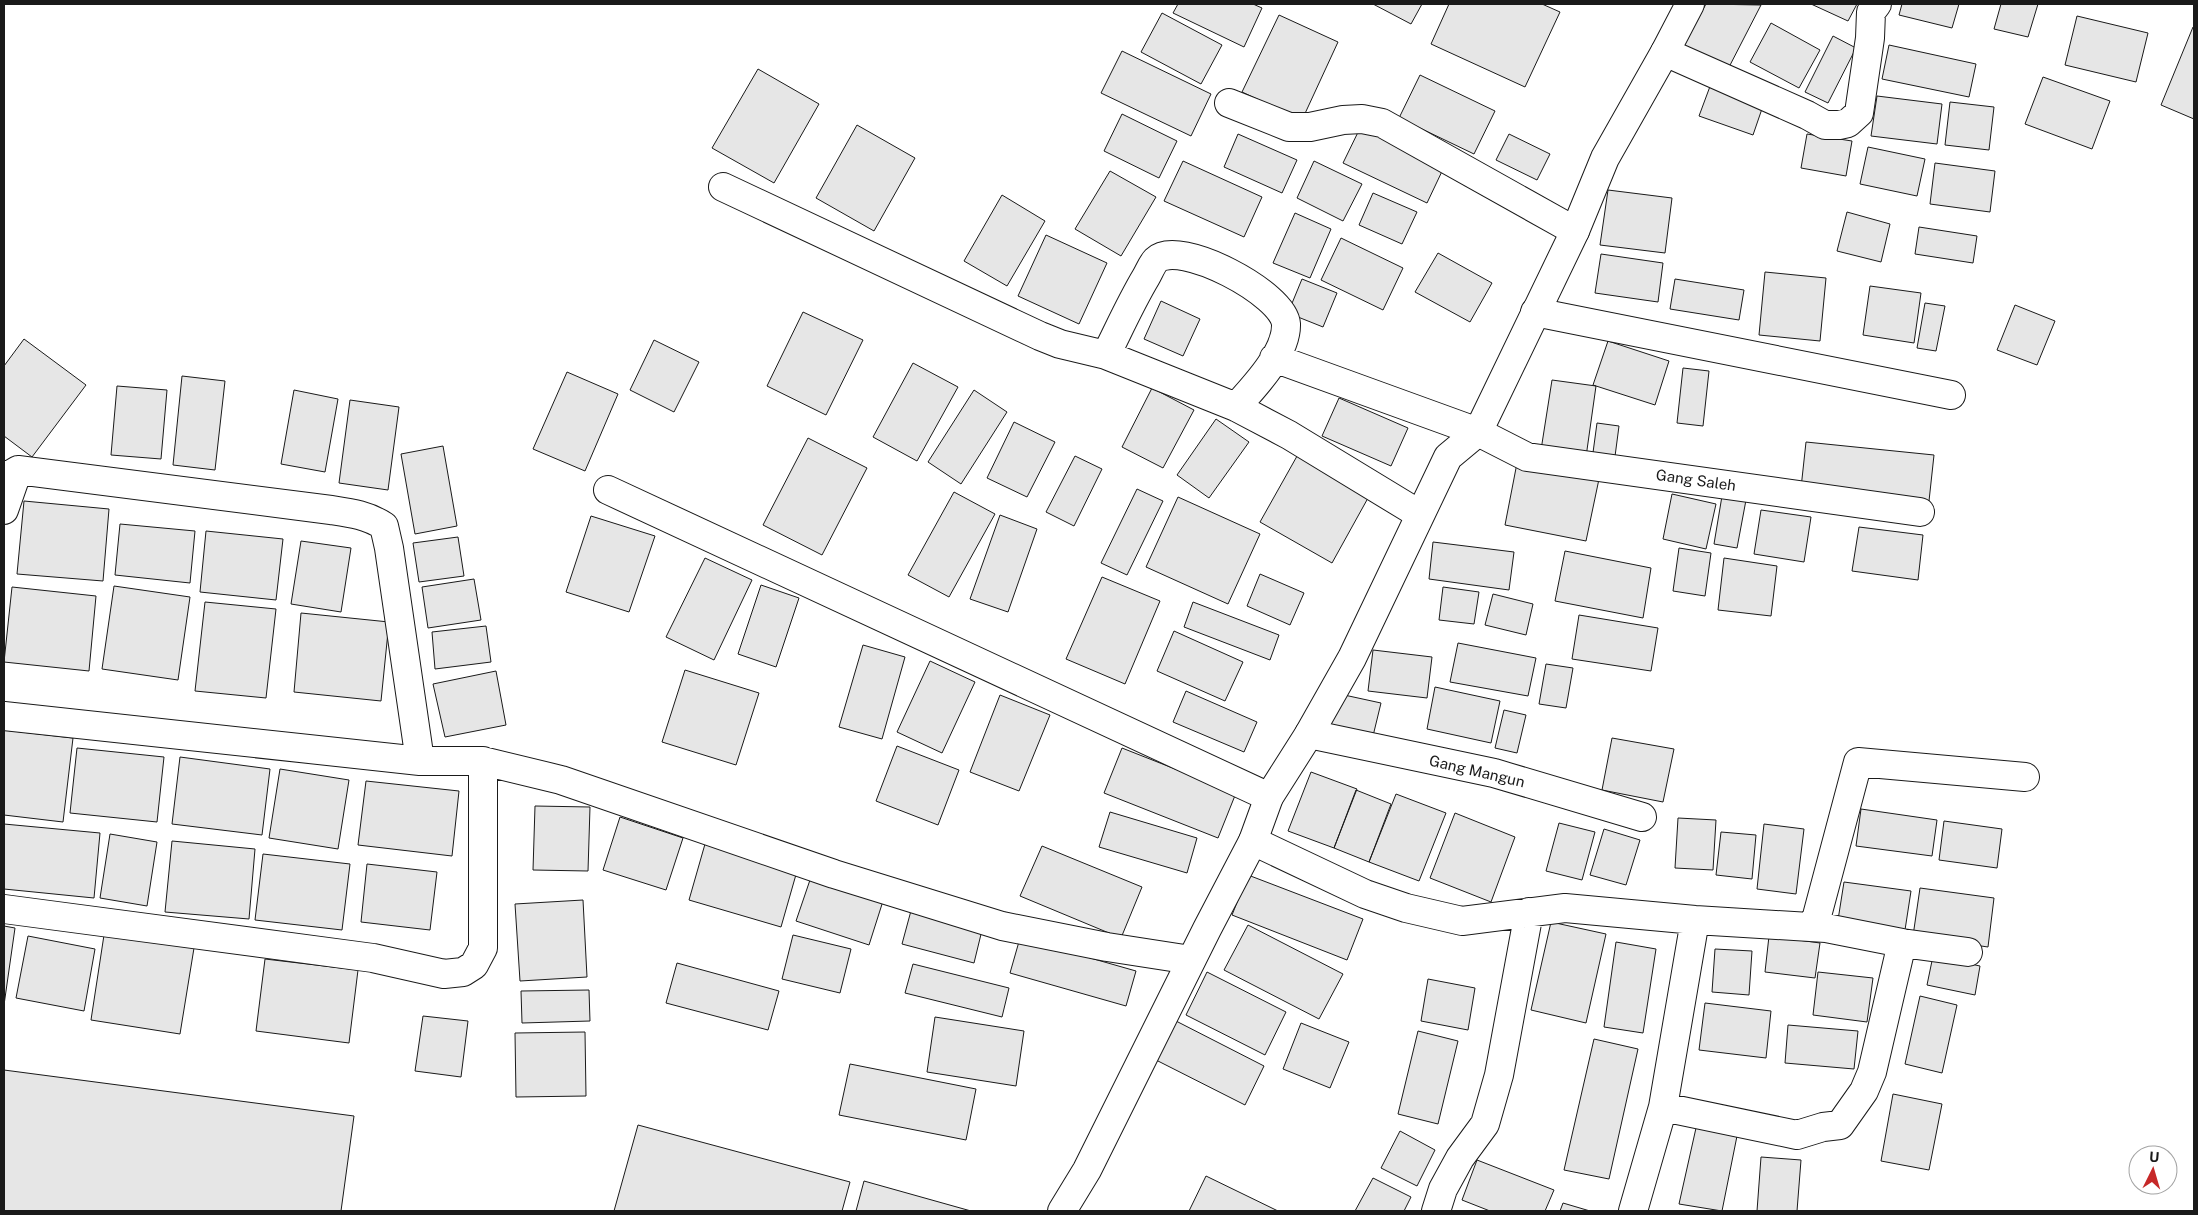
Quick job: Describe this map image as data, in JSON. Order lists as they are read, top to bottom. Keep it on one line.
{"streets":{"street":["Gang Saleh","Gang Mangun"]},"north":"top"}
